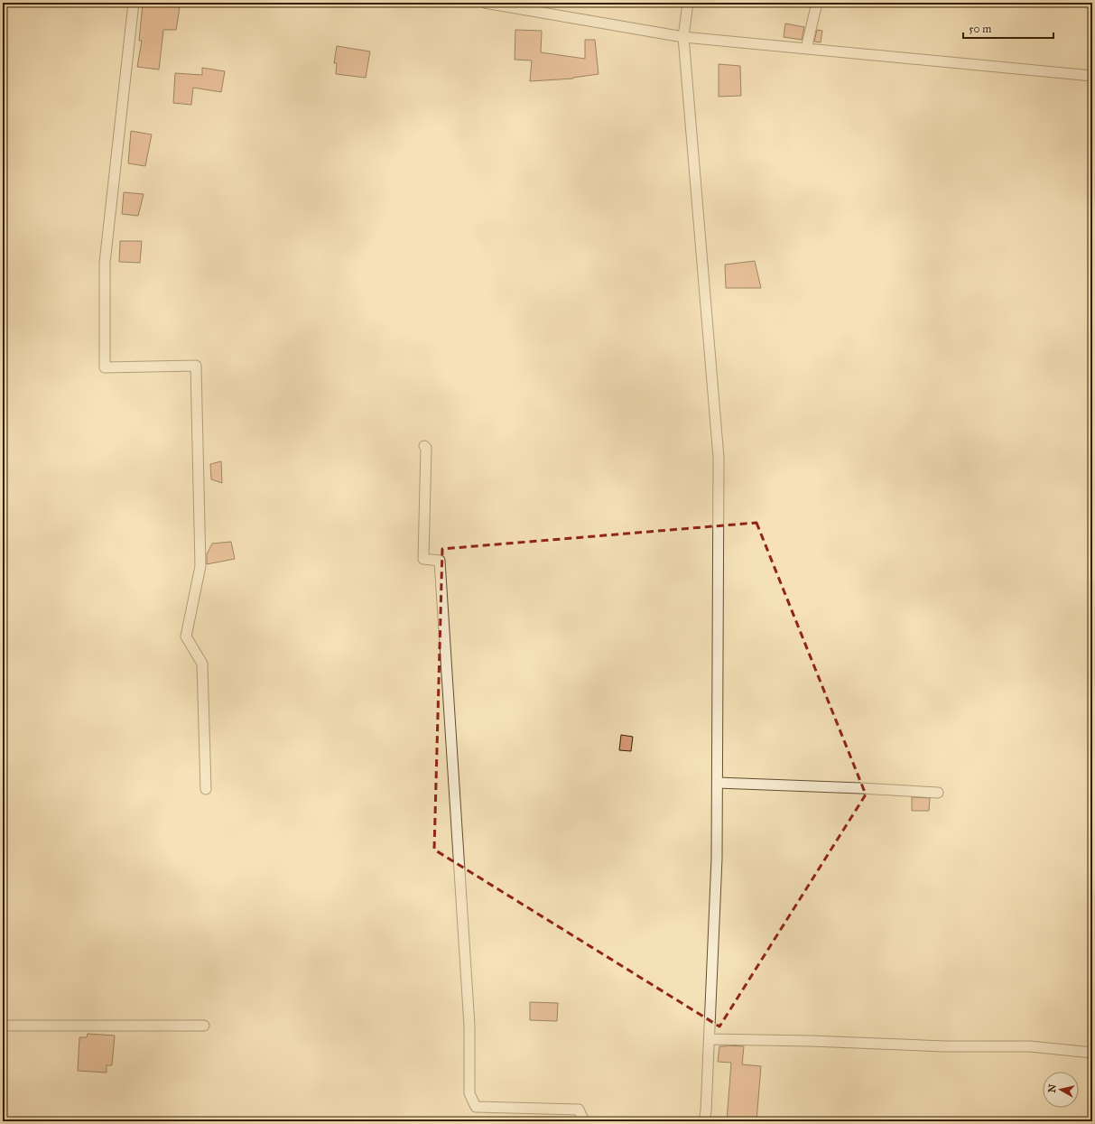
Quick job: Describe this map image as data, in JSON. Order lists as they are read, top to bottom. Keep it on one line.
{"scale_bar":"50 m","north":"left"}
